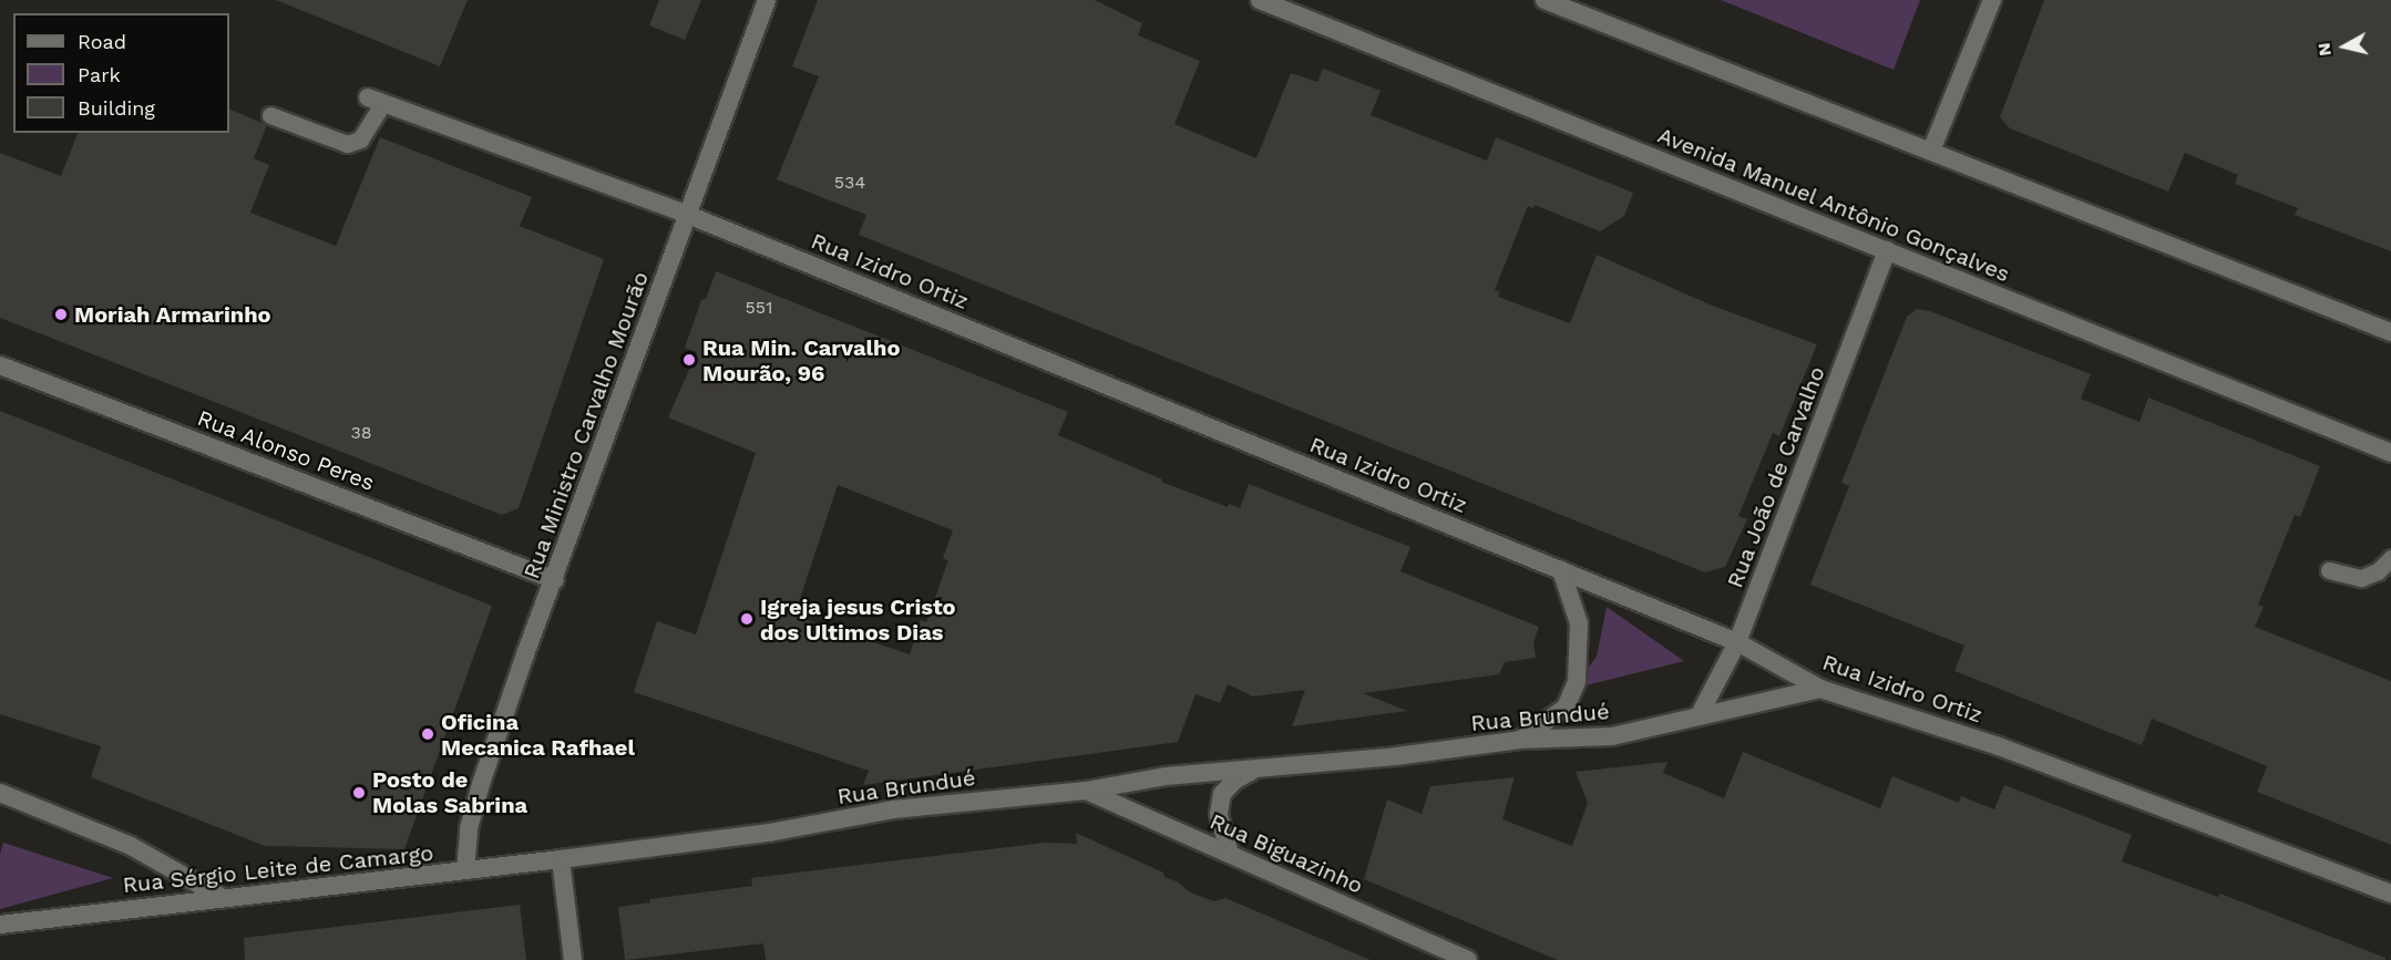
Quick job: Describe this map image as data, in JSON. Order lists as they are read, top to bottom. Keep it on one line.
{"streets":{"street":["Avenida Manuel Antônio Gonçalves","Rua Izidro Ortiz","Rua Ministro Carvalho Mourão","Rua Alonso Peres","Rua João de Carvalho","Rua Brundué","Rua Biguazinho","Rua Sérgio Leite de Camargo"]},"crossings":[["Avenida Manuel Antônio Gonçalves","Rua João de Carvalho"],["Rua Izidro Ortiz","Rua Ministro Carvalho Mourão"],["Rua Izidro Ortiz","Rua João de Carvalho"],["Rua Izidro Ortiz","Rua Brundué"],["Rua Ministro Carvalho Mourão","Rua Alonso Peres"],["Rua Ministro Carvalho Mourão","Rua Sérgio Leite de Camargo"],["Rua João de Carvalho","Rua Brundué"],["Rua Brundué","Rua Biguazinho"],["Rua Brundué","Rua Sérgio Leite de Camargo"]],"places":["Moriah Armarinho","Rua Min. Carvalho Mourão, 96","Igreja jesus Cristo dos Ultimos Dias","Oficina Mecanica Rafhael","Posto de Molas Sabrina"],"house_numbers":["534","551","38"],"legend":["Road","Park","Building"],"north":"left"}
